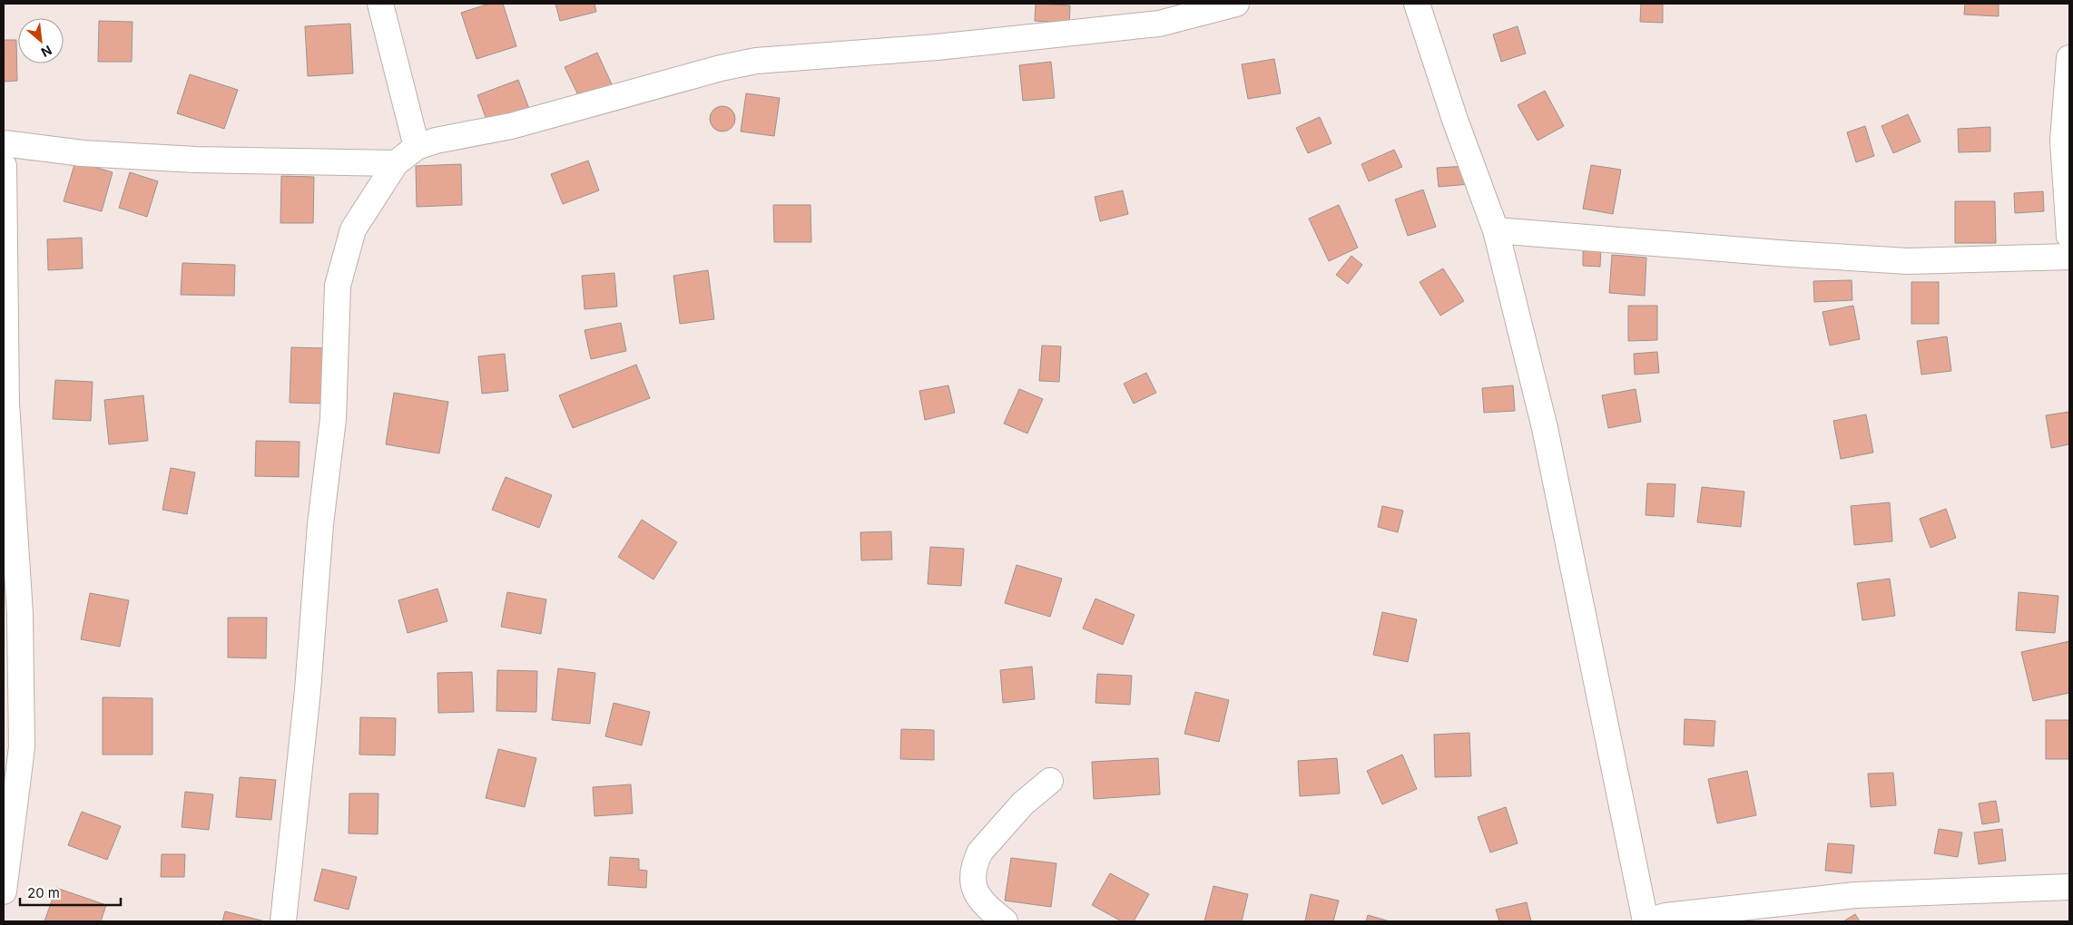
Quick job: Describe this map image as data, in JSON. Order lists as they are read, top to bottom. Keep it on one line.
{"scale_bar":"20 m","north":"bottom right"}
